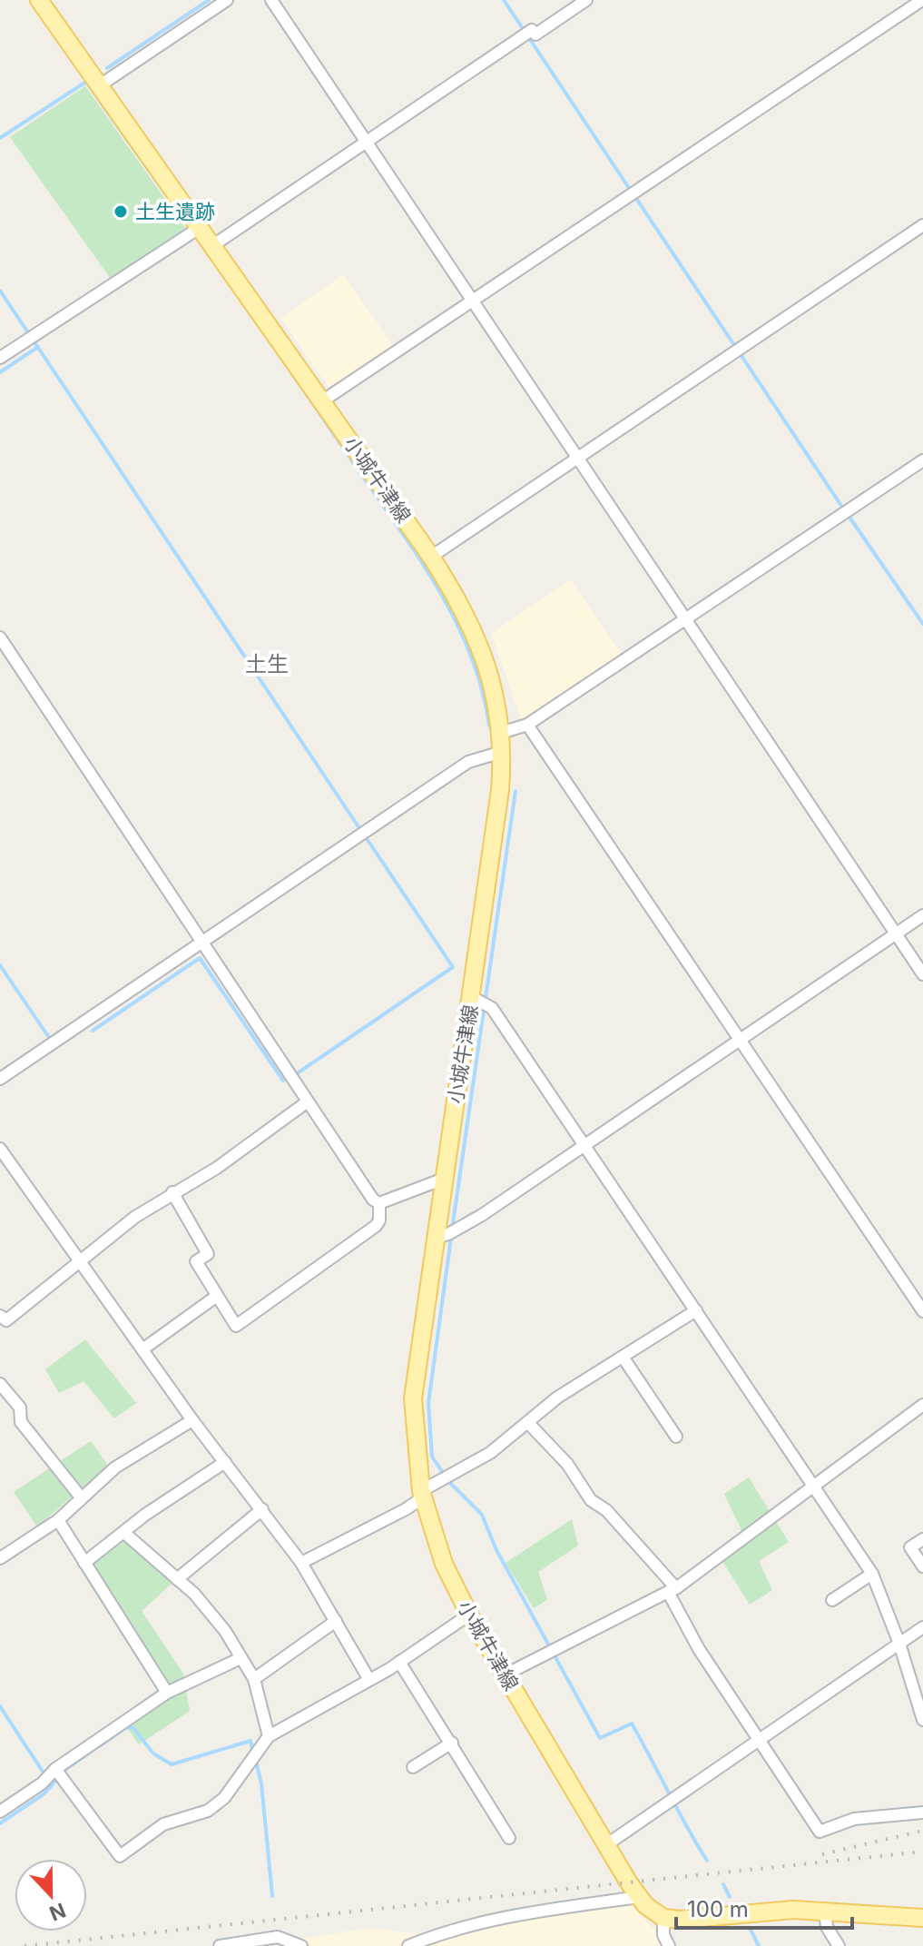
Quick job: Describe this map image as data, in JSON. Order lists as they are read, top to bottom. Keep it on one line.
{"streets":{"main road":["小城牛津線"]},"districts":["土生"],"places":["土生遺跡"],"scale_bar":"100 m","north":"bottom"}
